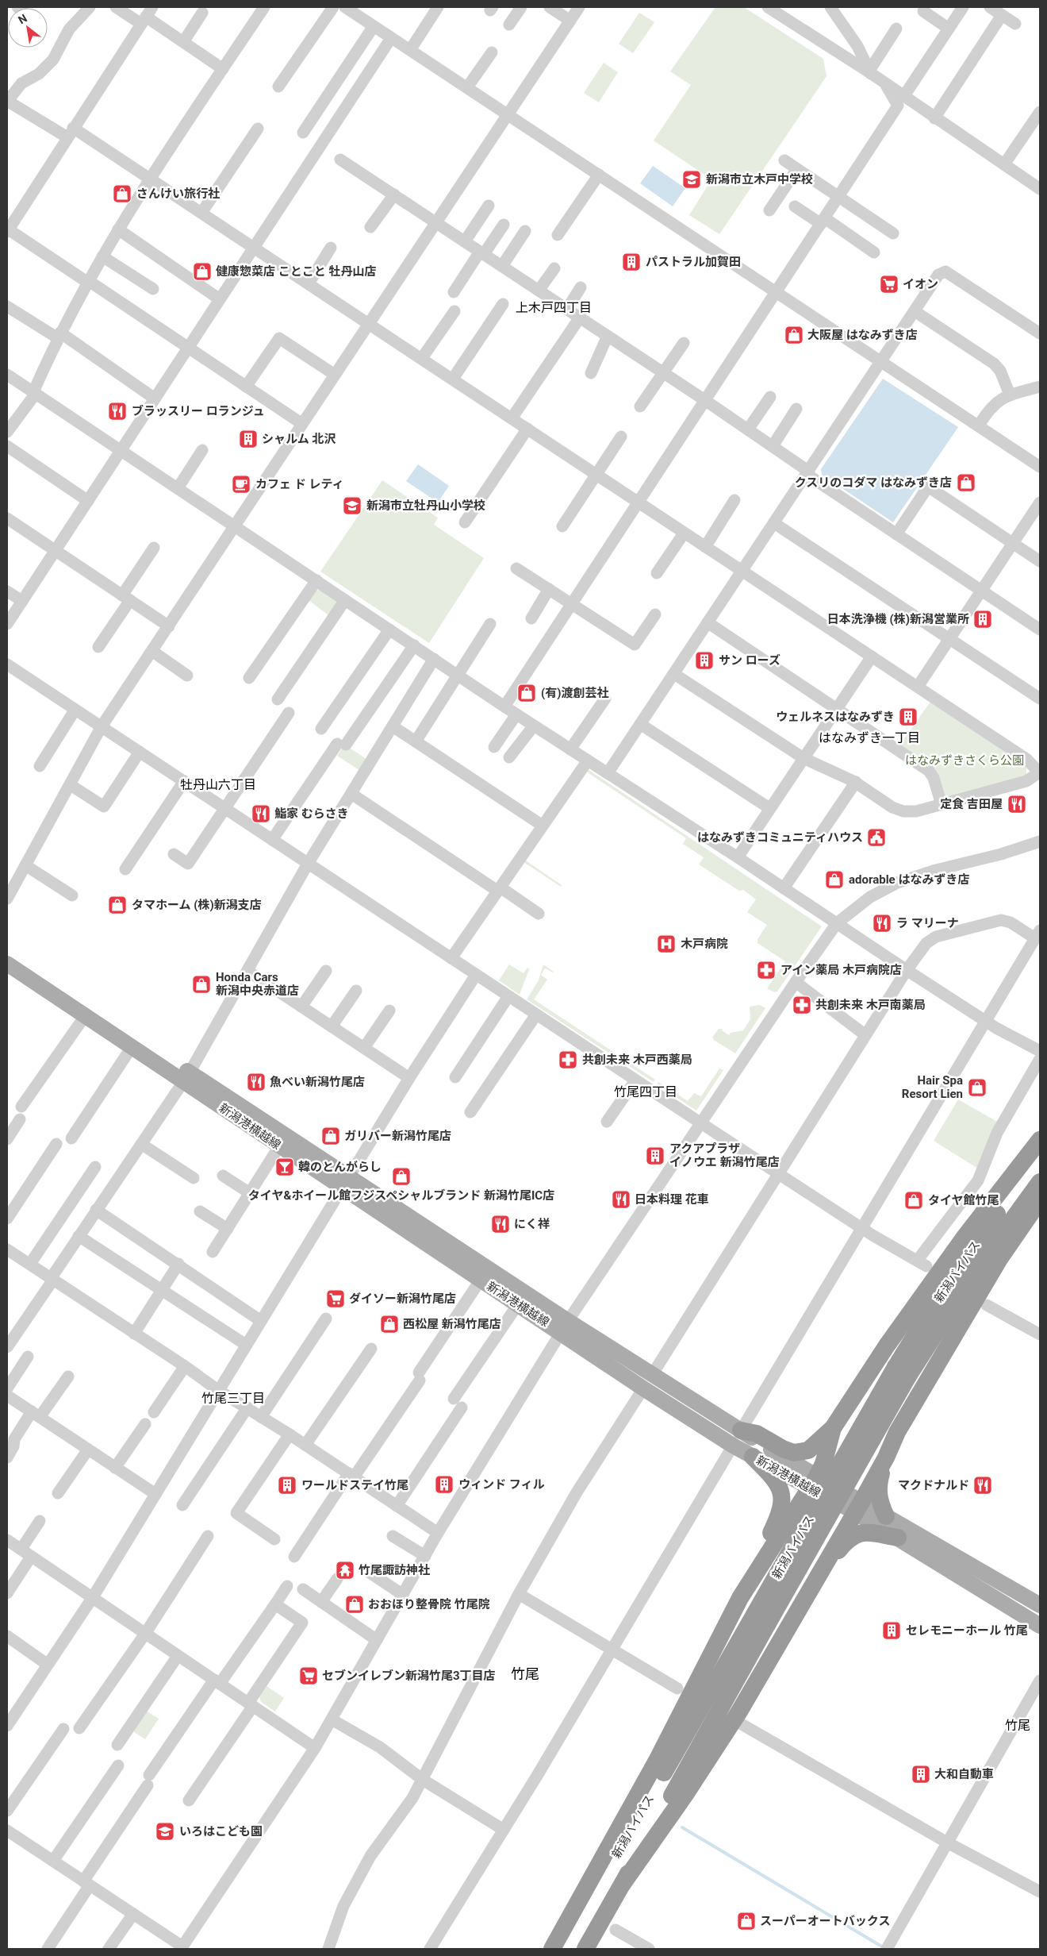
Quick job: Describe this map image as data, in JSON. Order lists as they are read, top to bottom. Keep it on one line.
{"streets":{"highway":["新潟バイパス"],"main road":["新潟港横越線"]},"districts":["上木戸四丁目","はなみずき一丁目","牡丹山六丁目","竹尾四丁目","竹尾三丁目","竹尾","竹尾"],"parks":["はなみずきさくら公園"],"places":{"school or university":["新潟市立木戸中学校","新潟市立牡丹山小学校","いろはこども園"],"shop":["さんけい旅行社","健康惣菜店 ことこと 牡丹山店","大阪屋 はなみずき店","クスリのコダマ はなみずき店","(有)渡創芸社","adorable はなみずき店","タマホーム (株)新潟支店","Honda Cars 新潟中央赤道店","Hair Spa Resort Lien","ガリバー新潟竹尾店","タイヤ&ホイール館フジスペシャルブランド 新潟竹尾IC店","タイヤ館竹尾","西松屋 新潟竹尾店","おおほり整骨院 竹尾院","スーパーオートバックス"],"building":["パストラル加賀田","シャルム 北沢","日本洗浄機 (株)新潟営業所","サン ローズ","ウェルネスはなみずき","アクアプラザ イノウエ 新潟竹尾店","ウィンド フィル","ワールドステイ竹尾","セレモニーホール 竹尾","大和自動車"],"supermarket":["イオン","ダイソー新潟竹尾店","セブンイレブン新潟竹尾3丁目店"],"restaurant":["ブラッスリー ロランジュ","定食 吉田屋","鮨家 むらさき","ラ マリーナ","魚べい新潟竹尾店","日本料理 花車","にく祥","マクドナルド"],"cafe":["カフェ ド レティ"],"public building":["はなみずきコミュニティハウス"],"hospital":["木戸病院"],"pharmacy":["アイン薬局 木戸病院店","共創未来 木戸南薬局","共創未来 木戸西薬局"],"bar":["韓のとんがらし"],"temple":["竹尾諏訪神社"]},"north":"top left"}
